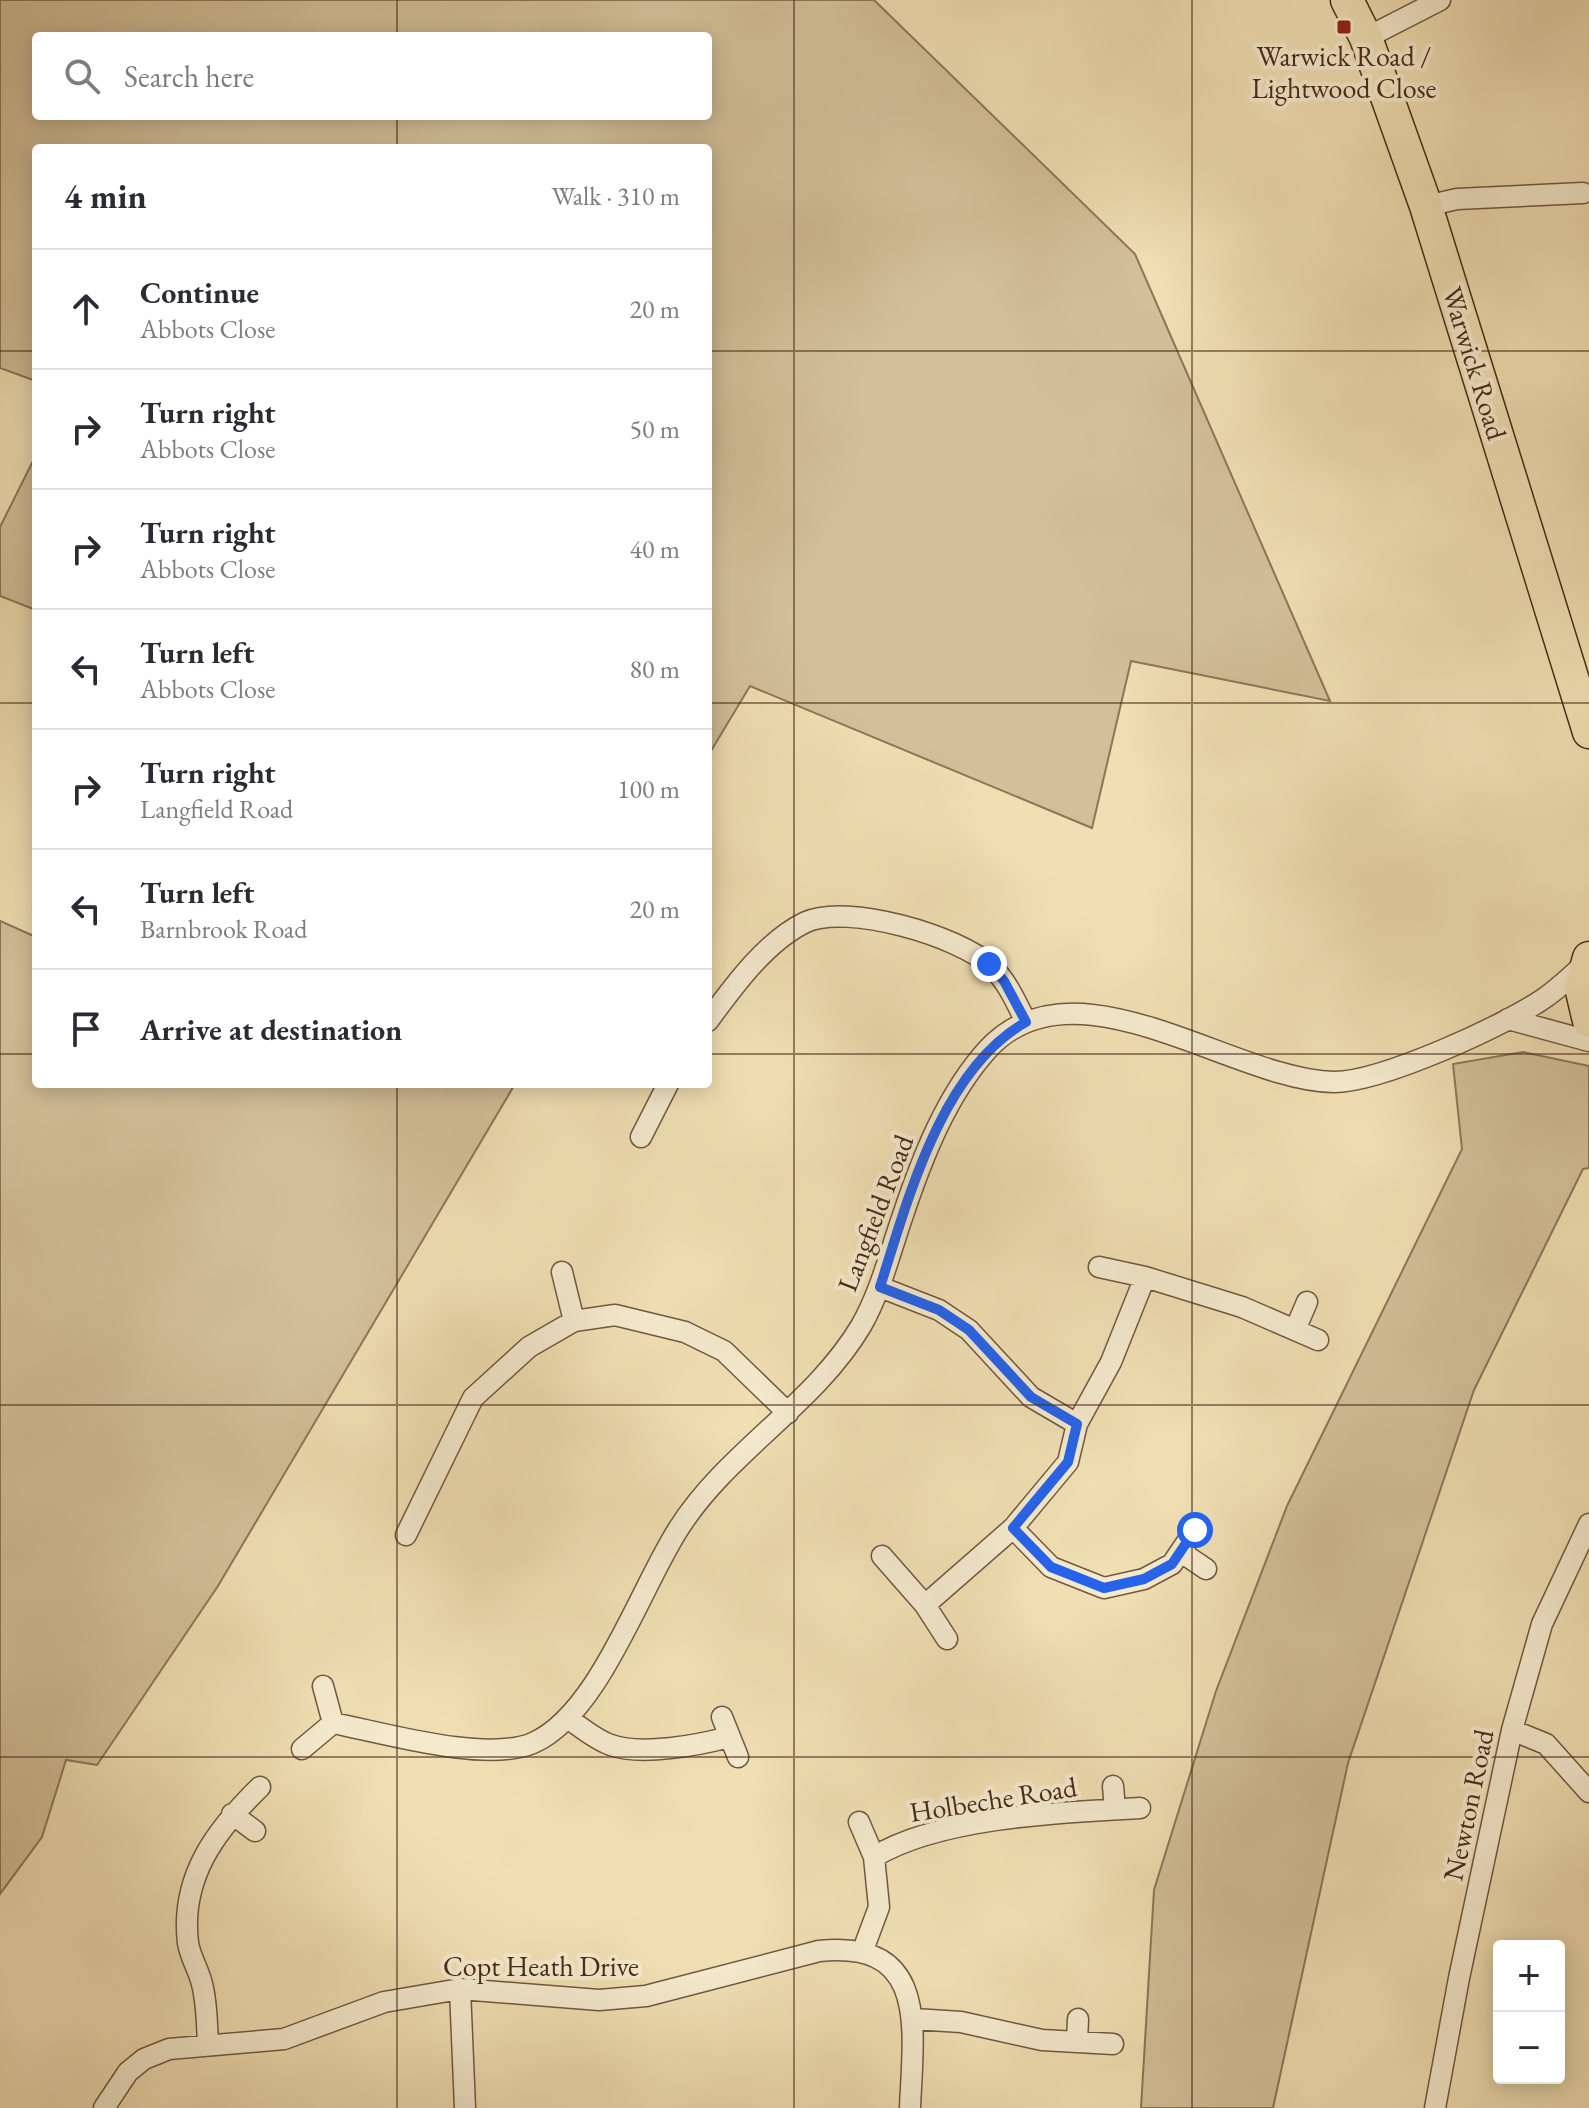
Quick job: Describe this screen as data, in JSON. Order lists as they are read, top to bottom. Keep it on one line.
{"streets":{"main road":["Warwick Road"],"street":["Langfield Road","Holbeche Road","Newton Road","Copt Heath Drive"]},"places":{"transit":["Warwick Road / Lightwood Close"]},"page":{"search":"Search here","heading":["4 min","Walk · 310 m"],"list":[["Continue","Abbots Close","20 m"],["Turn right","Abbots Close","50 m"],["Turn right","Abbots Close","40 m"],["Turn left","Abbots Close","80 m"],["Turn right","Langfield Road","100 m"],["Turn left","Barnbrook Road","20 m"],"Arrive at destination"],"map_buttons":["+","−"]}}
